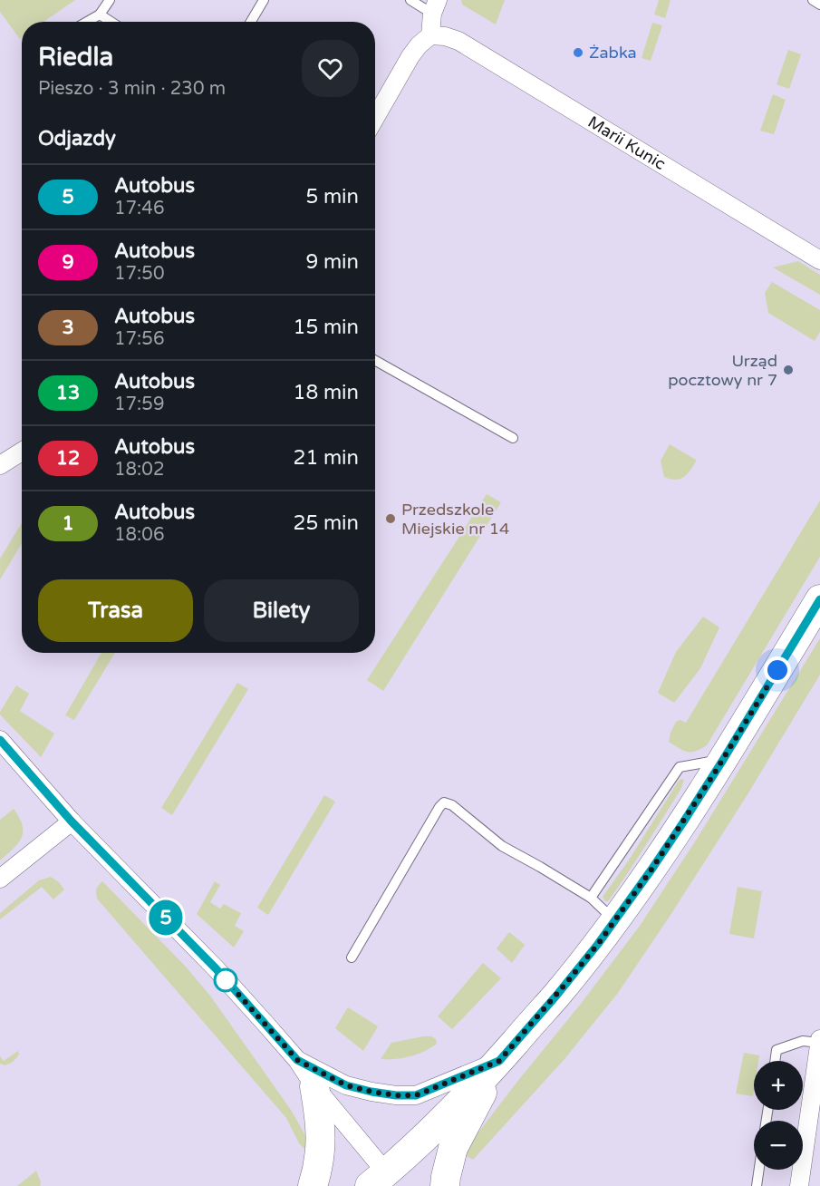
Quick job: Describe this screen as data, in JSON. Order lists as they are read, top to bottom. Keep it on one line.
{"streets":{"street":["Marii Kunic"]},"places":["Żabka","Urząd pocztowy nr 7","Przedszkole Miejskie nr 14"],"lines":["bus line 5"],"page":{"on_map":"5","heading":[["Riedla","Pieszo · 3 min · 230 m"],"Odjazdy"],"list":[{"mark":"5","name":"Autobus","note":"17:46","value":"5 min"},{"mark":"9","name":"Autobus","note":"17:50","value":"9 min"},{"mark":"3","name":"Autobus","note":"17:56","value":"15 min"},{"mark":"13","name":"Autobus","note":"17:59","value":"18 min"},{"mark":"12","name":"Autobus","note":"18:02","value":"21 min"},{"mark":"1","name":"Autobus","note":"18:06","value":"25 min"}],"buttons":["Trasa","Bilety"],"map_buttons":["+","−"]}}
